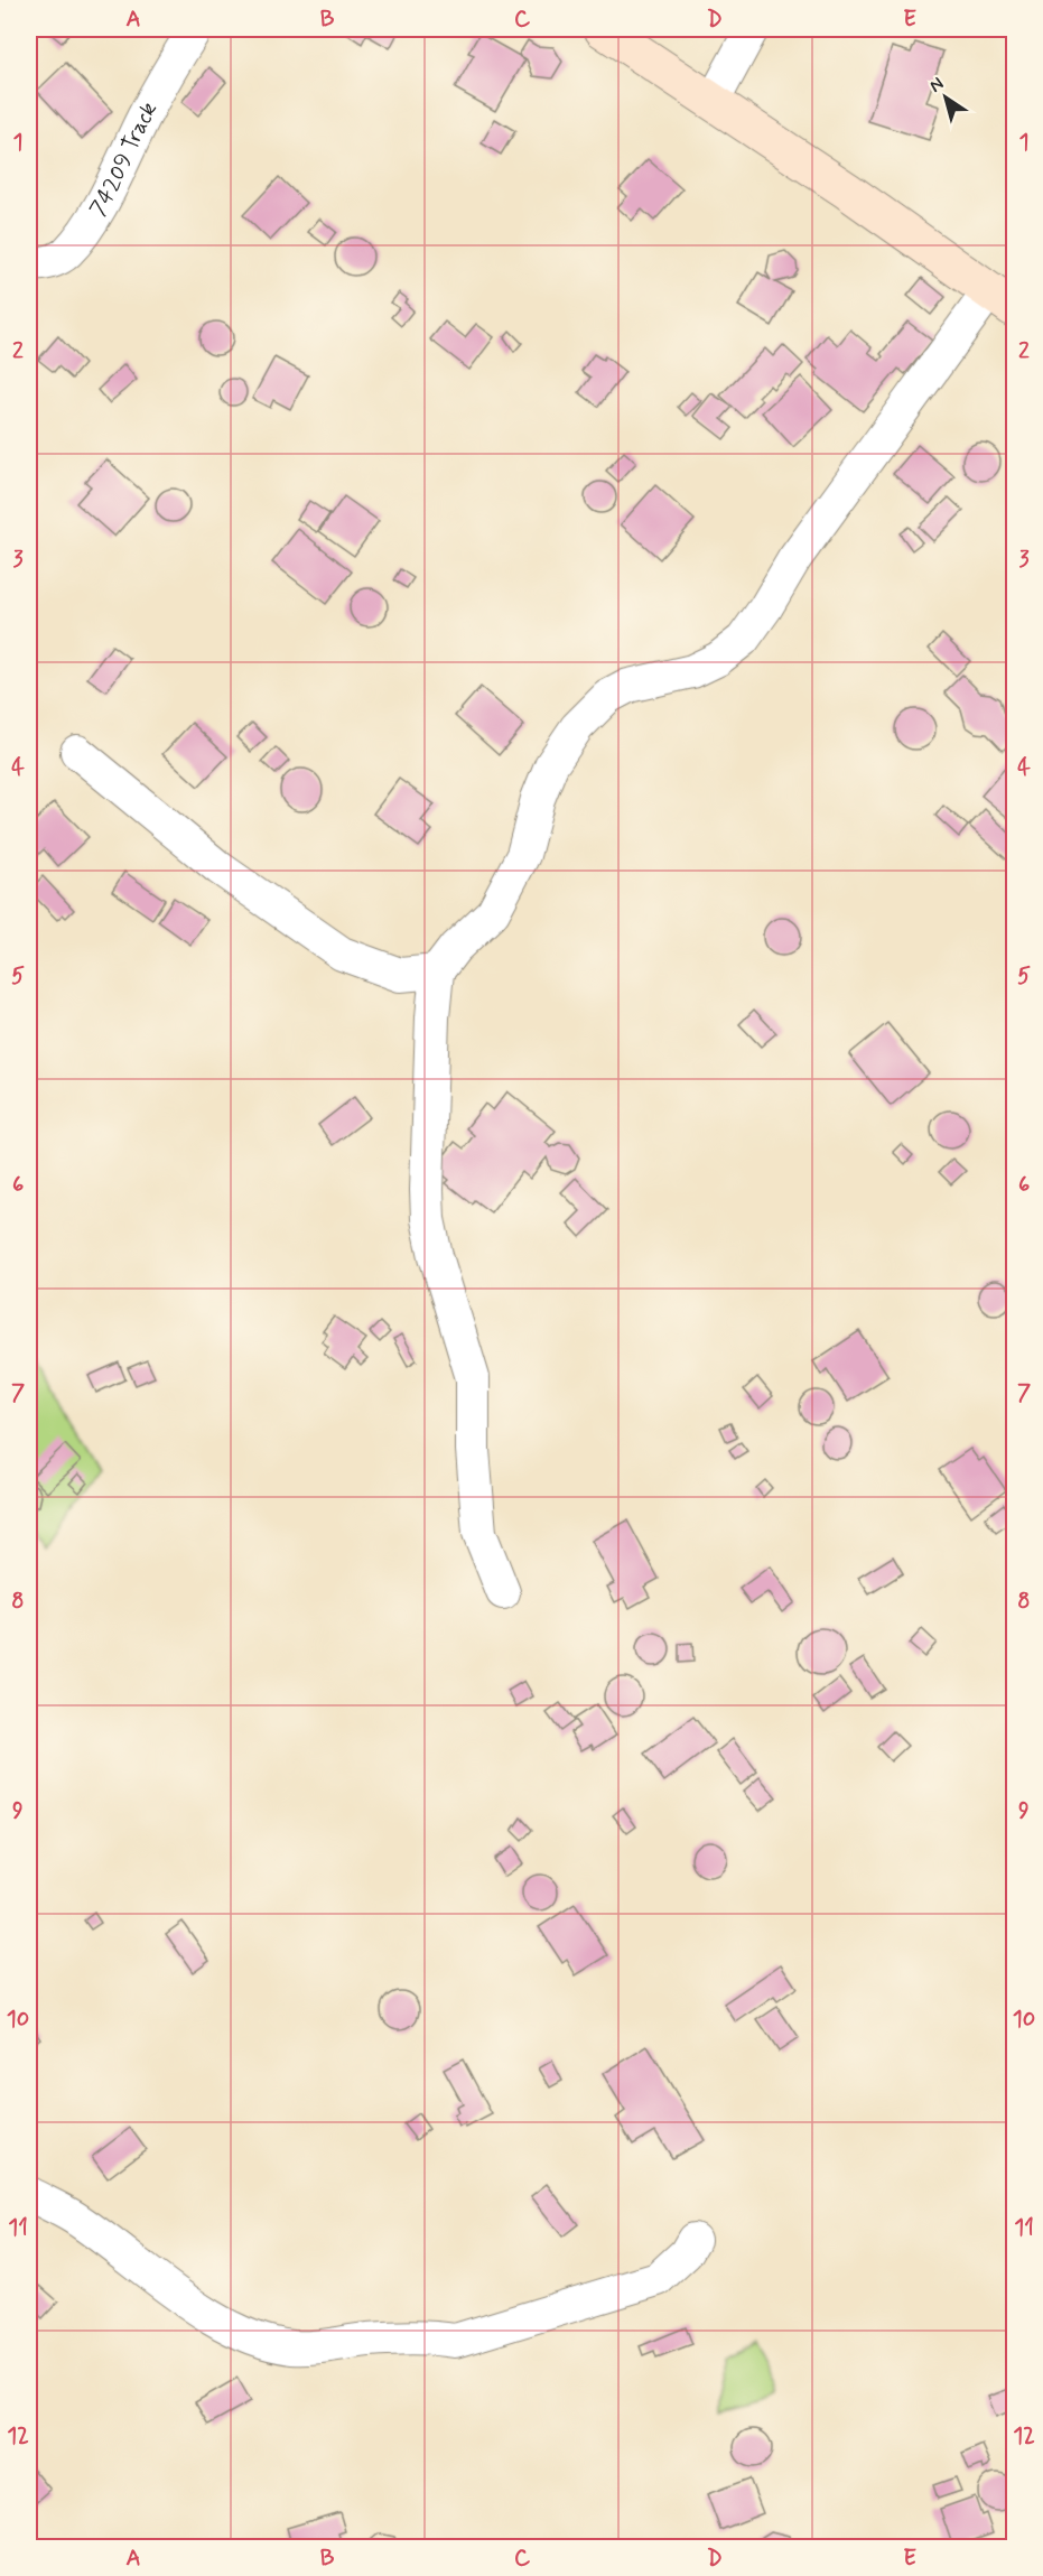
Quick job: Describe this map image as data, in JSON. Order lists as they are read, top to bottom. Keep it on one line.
{"streets":{"street":["74209 Track"]},"north":"top left","grid":{"columns":["A","B","C","D","E"],"rows":["1","2","3","4","5","6","7","8","9","10","11","12"]}}
